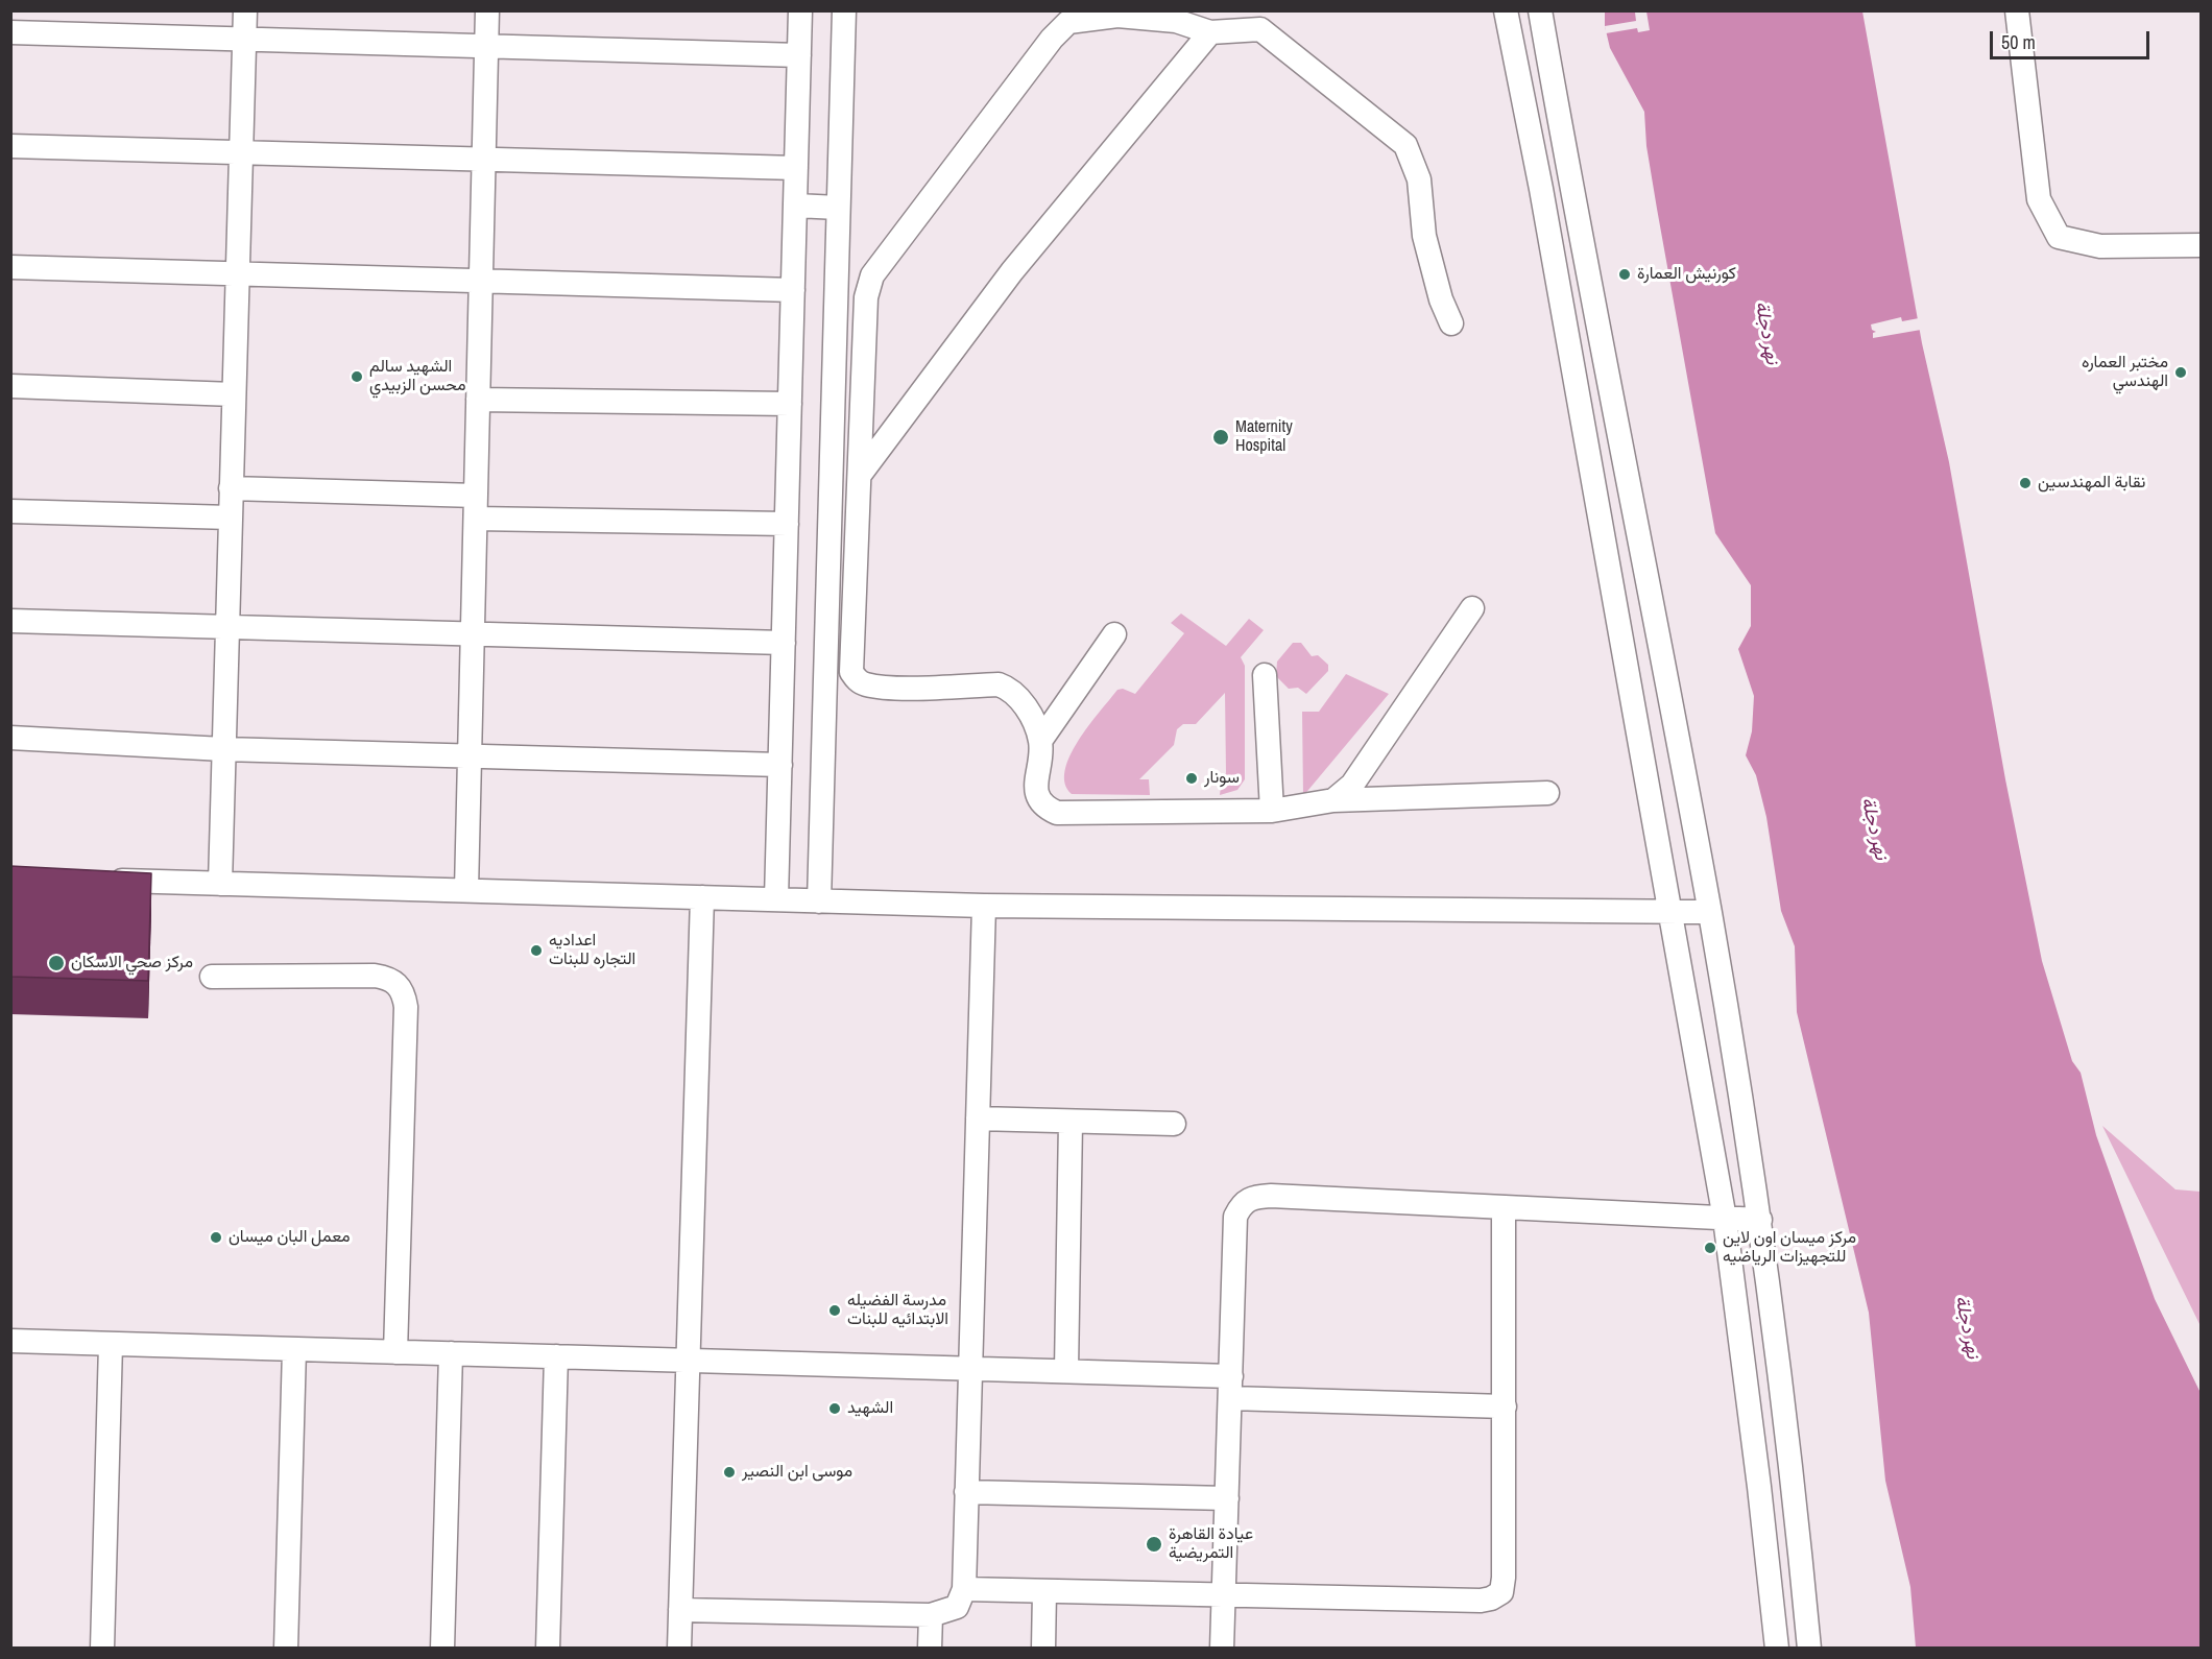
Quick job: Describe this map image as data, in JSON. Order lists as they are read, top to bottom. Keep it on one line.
{"water":["نهر دجلة"],"places":["كورنيش العمارة","مختبر العماره الهندسي","الشهيد سالم محسن الزبيدي","Maternity Hospital","نقابة المهندسين","سونار","اعداديه التجاره للبنات","مركز صحي الاسكان","معمل البان ميسان","مركز ميسان اون لاين للتجهيزات الرياضيه","مدرسة الفضيله الابتدائيه للبنات","الشهيد","موسى ابن النصير","عيادة القاهرة التمريضية"],"scale_bar":"50 m"}
